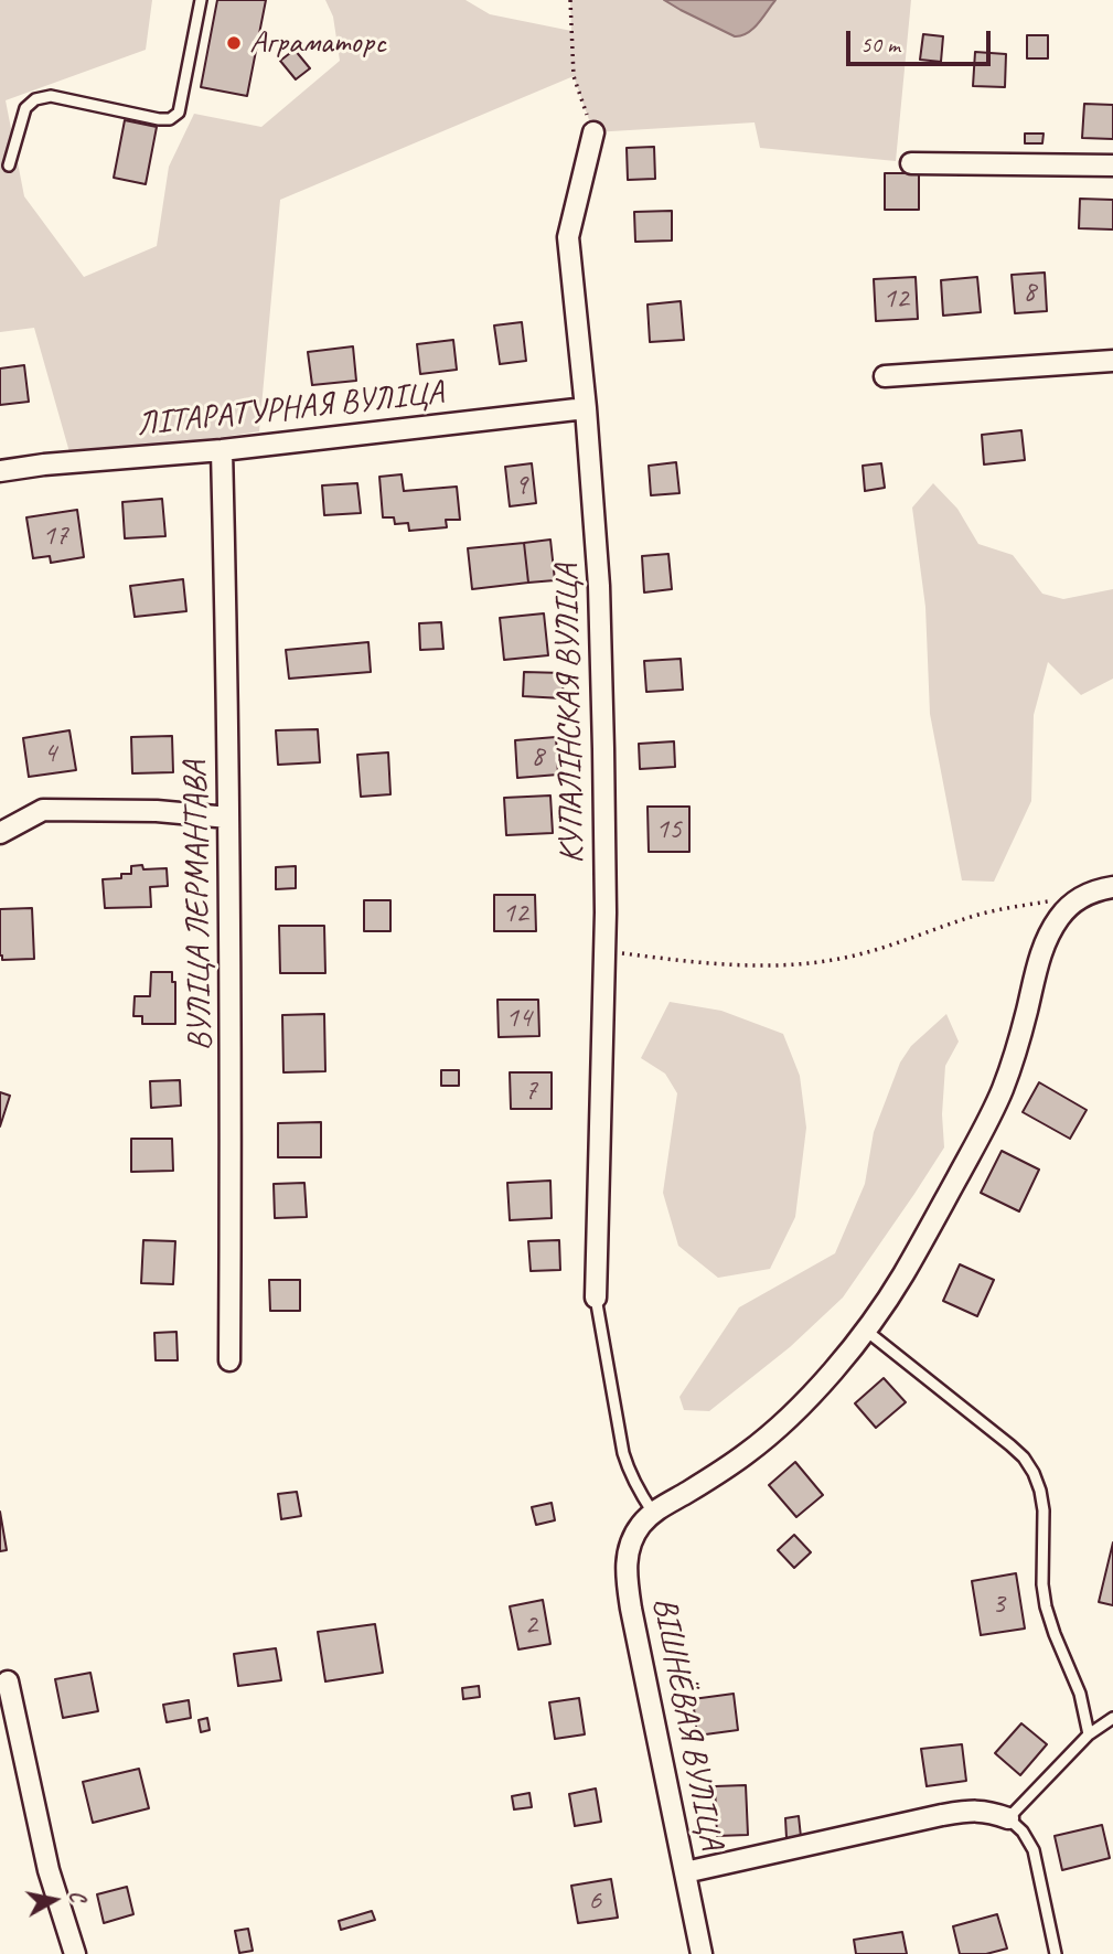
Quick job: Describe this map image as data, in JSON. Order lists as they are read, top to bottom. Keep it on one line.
{"streets":{"street":["ЛІТАРАТУРНАЯ ВУЛІЦА","КУПАЛІНСКАЯ ВУЛІЦА","ВУЛІЦА ЛЕРМАНТАВА","ВІШНЁВАЯ ВУЛІЦА"]},"crossings":[["ЛІТАРАТУРНАЯ ВУЛІЦА","КУПАЛІНСКАЯ ВУЛІЦА"],["ЛІТАРАТУРНАЯ ВУЛІЦА","ВУЛІЦА ЛЕРМАНТАВА"]],"places":["Аграматорс"],"house_numbers":["8","12","9","17","4","8","15","12","14","7","3","2","6"],"scale_bar":"50 m","north":"right"}
